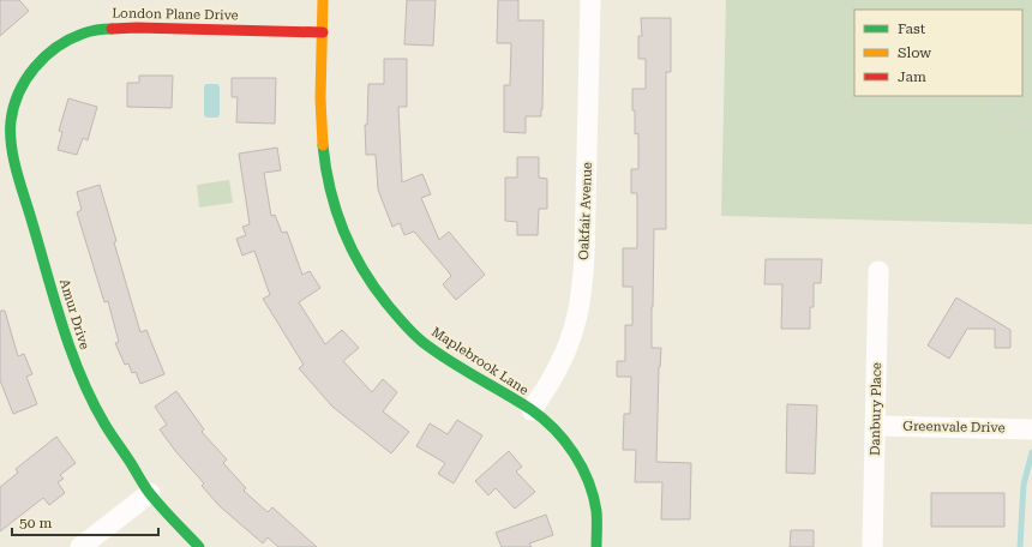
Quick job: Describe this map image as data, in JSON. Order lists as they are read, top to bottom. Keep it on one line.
{"streets":{"street":["London Plane Drive","Oakfair Avenue","Amur Drive","Maplebrook Lane","Danbury Place","Greenvale Drive"]},"crossings":[["London Plane Drive","Amur Drive"],["London Plane Drive","Maplebrook Lane"],["Oakfair Avenue","Maplebrook Lane"],["Danbury Place","Greenvale Drive"]],"legend":["Fast","Slow","Jam"],"scale_bar":"50 m"}
